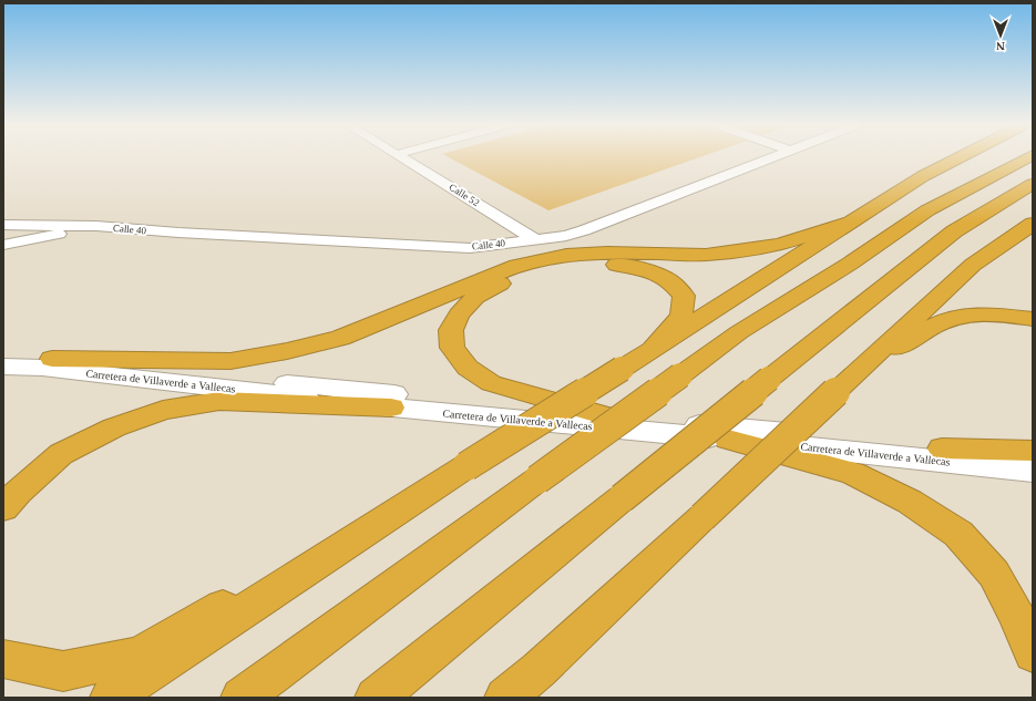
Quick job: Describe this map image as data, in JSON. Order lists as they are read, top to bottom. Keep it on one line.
{"streets":{"main road":["Carretera de Villaverde a Vallecas"],"street":["Calle 52","Calle 40"]},"crossings":[["Calle 52","Calle 40"]],"north":"bottom"}
